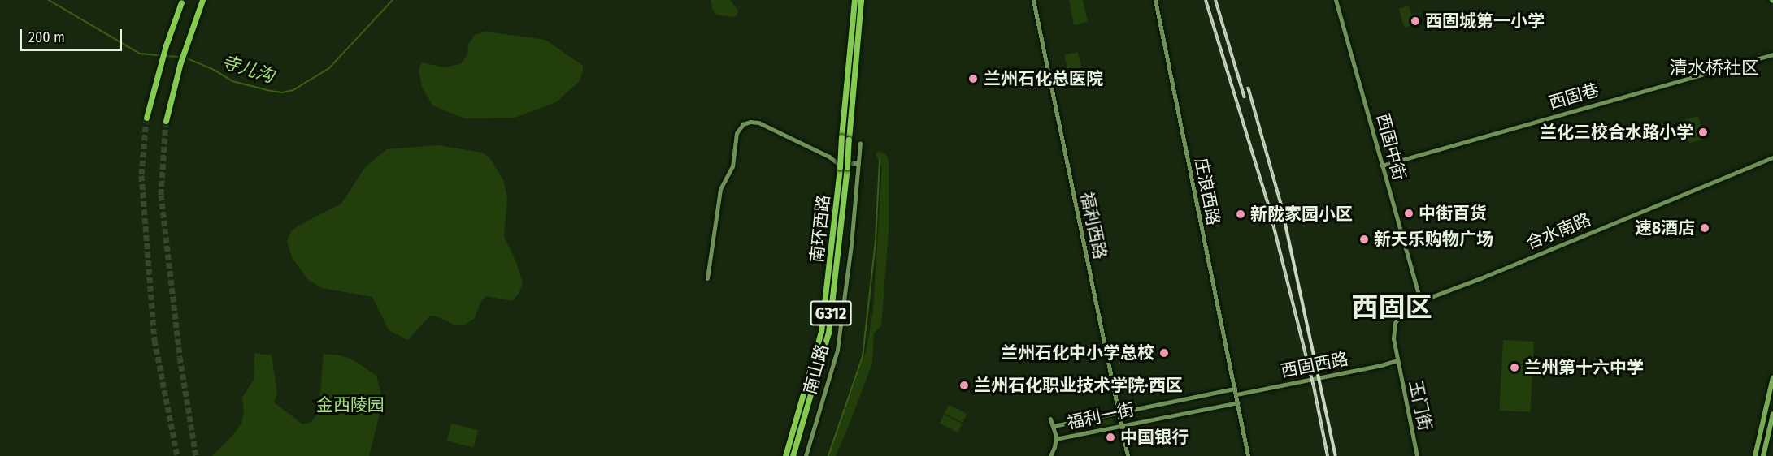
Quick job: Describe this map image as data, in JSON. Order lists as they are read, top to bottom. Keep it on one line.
{"streets":{"highway":["南环西路","G312"],"street":["西固巷","西固中街","庄浪西路","福利西路","合水南路","西固西路","南山路","玉门街","福利一街"]},"crossings":[["西固巷","西固中街"],["西固中街","合水南路"],["庄浪西路","西固西路"],["庄浪西路","福利一街"],["福利西路","福利一街"],["合水南路","西固西路"],["合水南路","玉门街"],["西固西路","玉门街"]],"districts":["清水桥社区","西固区"],"water":["寺儿沟"],"parks":["金西陵园"],"places":["西固城第一小学","兰州石化总医院","兰化三校合水路小学","中街百货","新陇家园小区","速8酒店","新天乐购物广场","兰州石化中小学总校","兰州第十六中学","兰州石化职业技术学院·西区","中国银行"],"scale_bar":"200 m"}
